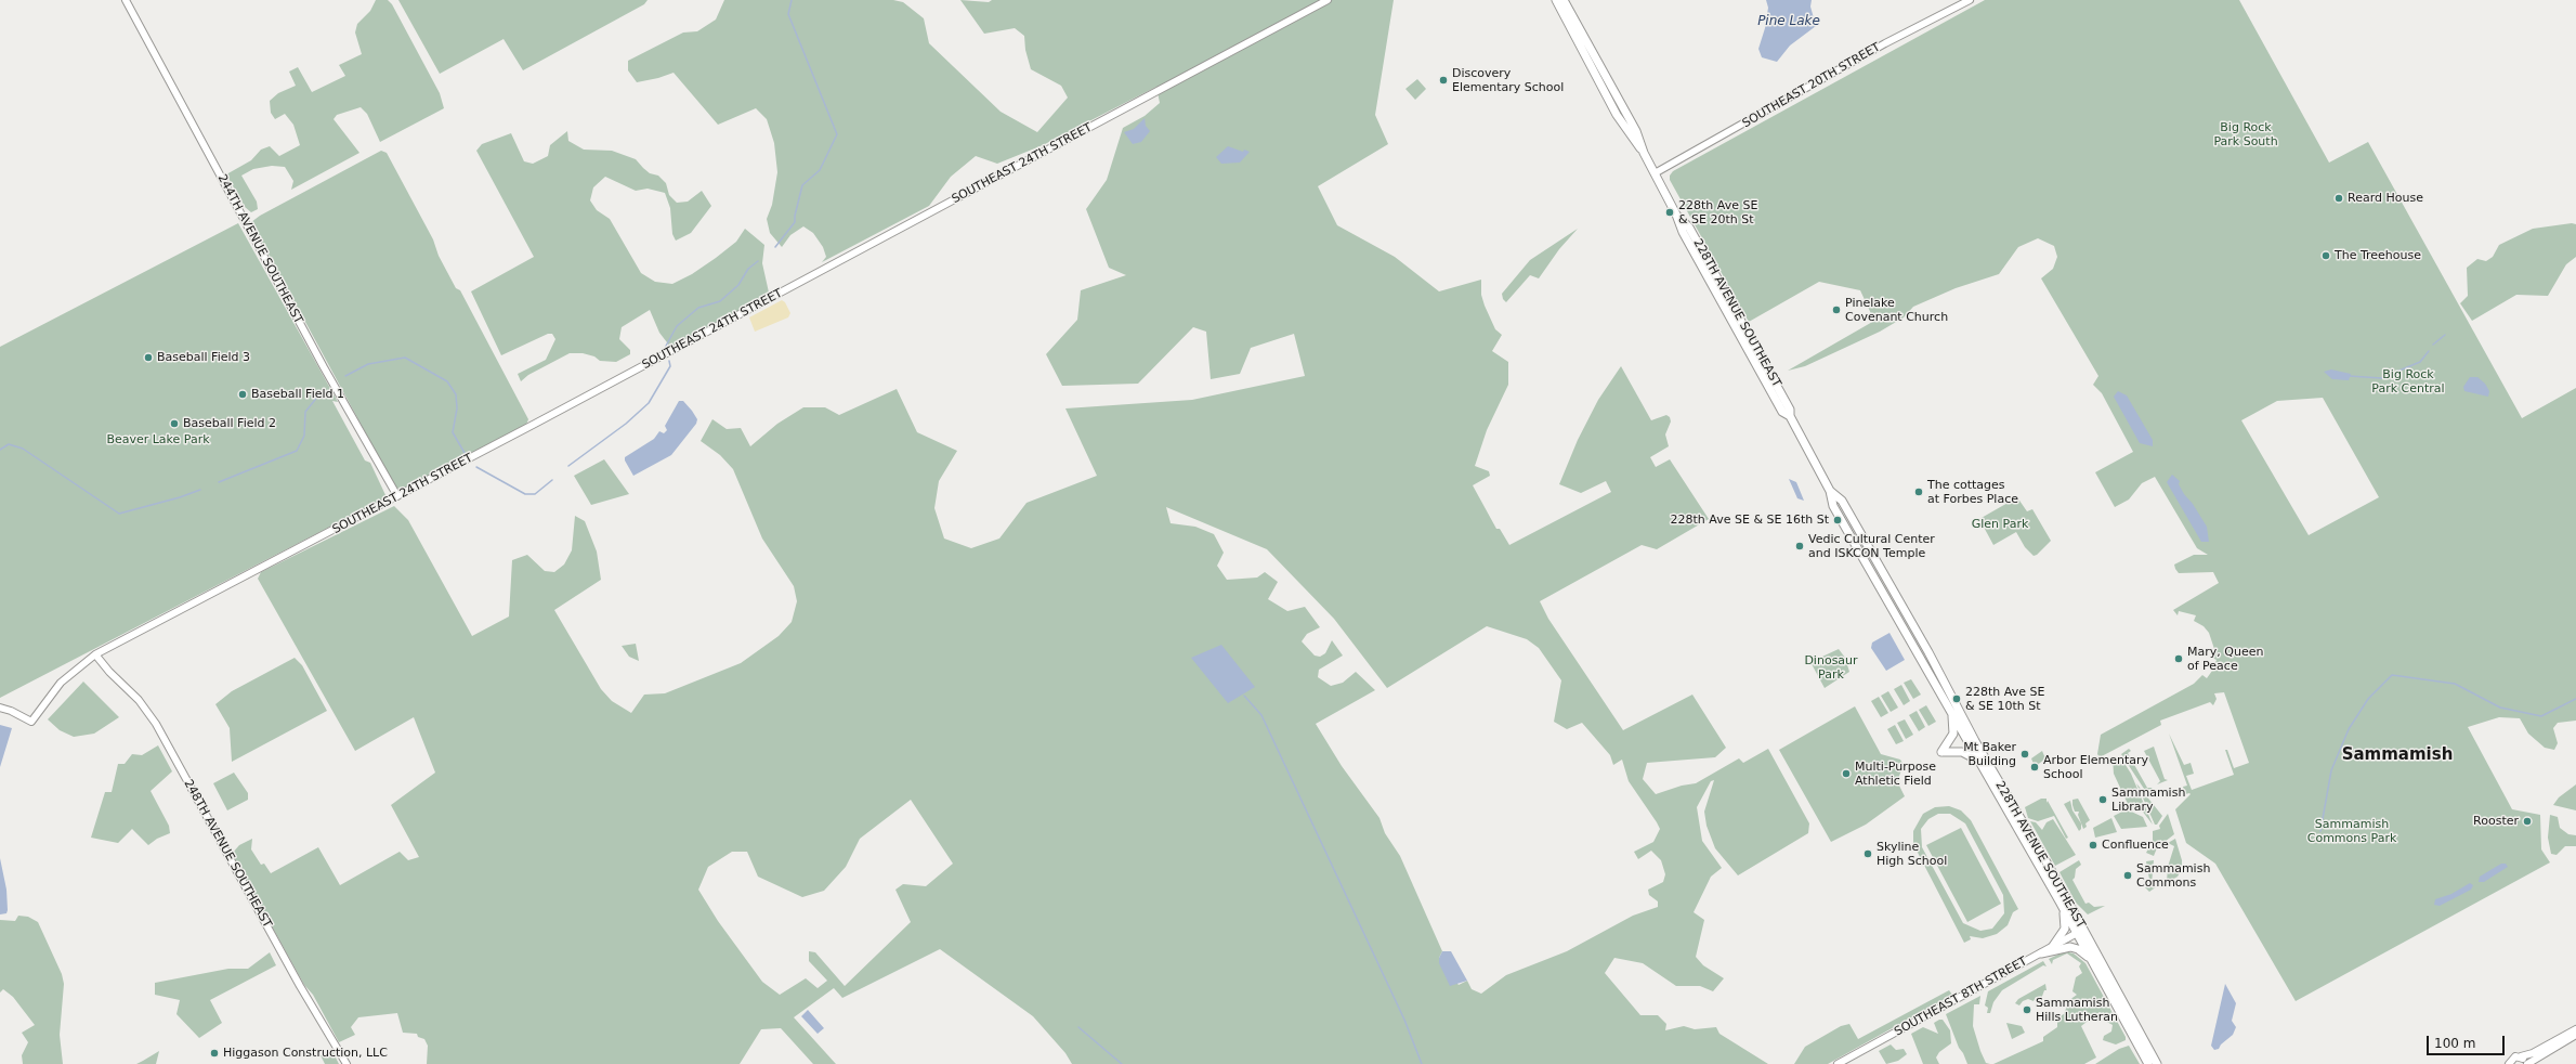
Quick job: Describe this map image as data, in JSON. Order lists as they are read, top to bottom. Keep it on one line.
{"streets":{"main road":["228TH AVENUE SOUTHEAST"],"street":["SOUTHEAST 20TH STREET","SOUTHEAST 24TH STREET","244TH AVENUE SOUTHEAST","248TH AVENUE SOUTHEAST","SOUTHEAST 8TH STREET"]},"crossings":[["SOUTHEAST 20TH STREET","228TH AVENUE SOUTHEAST"],["SOUTHEAST 24TH STREET","244TH AVENUE SOUTHEAST"],["SOUTHEAST 24TH STREET","248TH AVENUE SOUTHEAST"],["228TH AVENUE SOUTHEAST","SOUTHEAST 8TH STREET"]],"districts":["Sammamish"],"water":["Pine Lake"],"parks":["Big Rock Park South","Big Rock Park Central","Beaver Lake Park","Glen Park","Dinosaur Park","Sammamish Commons Park"],"places":["Discovery Elementary School","Reard House","228th Ave SE & SE 20th St","The Treehouse","Pinelake Covenant Church","Baseball Field 3","Baseball Field 1","Baseball Field 2","The cottages at Forbes Place","228th Ave SE & SE 16th St","Vedic Cultural Center and ISKCON Temple","Mary, Queen of Peace","228th Ave SE & SE 10th St","Mt Baker Building","Arbor Elementary School","Multi-Purpose Athletic Field","Sammamish Library","Rooster","Confluence","Skyline High School","Sammamish Commons","Sammamish Hills Lutheran","Higgason Construction, LLC"],"scale_bar":"100 m"}
